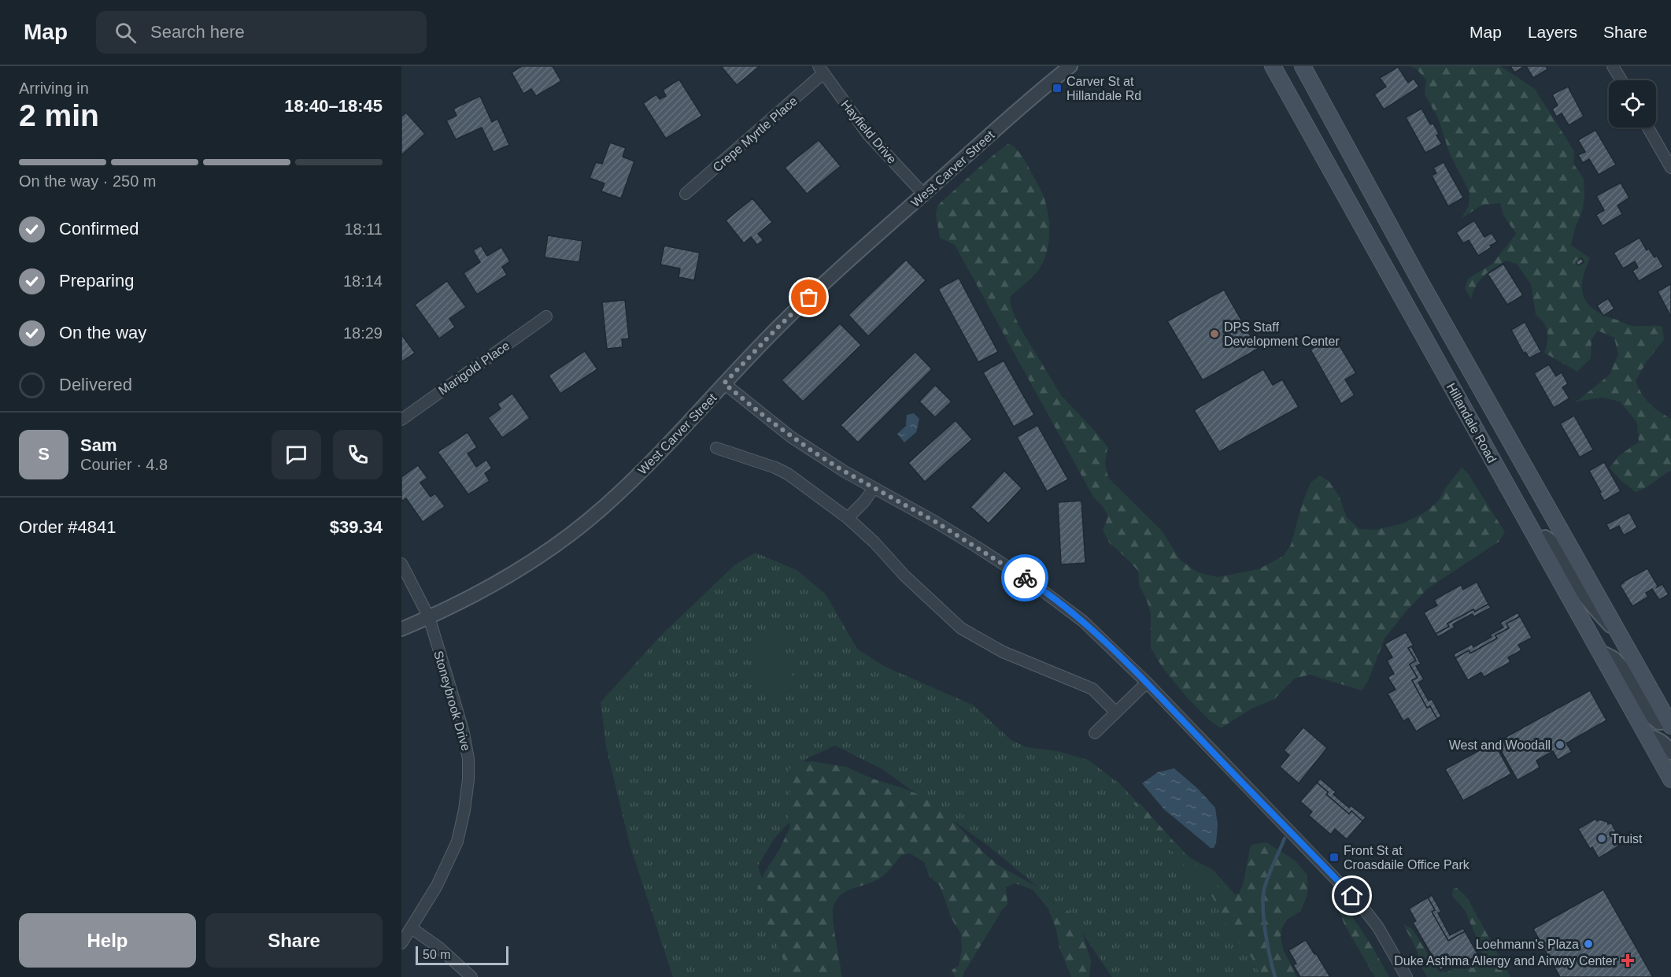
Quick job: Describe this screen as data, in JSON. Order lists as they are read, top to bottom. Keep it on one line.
{"streets":{"main road":["Hillandale Road"],"street":["Hayfield Drive","Crepe Myrtle Place","West Carver Street","Marigold Place","Stoneybrook Drive"]},"crossings":[["Hayfield Drive","Crepe Myrtle Place"],["Hayfield Drive","West Carver Street"],["West Carver Street","Stoneybrook Drive"]],"places":{"transit":["Carver St at Hillandale Rd","Front St at Croasdaile Office Park"],"other":["DPS Staff Development Center","West and Woodall","Truist","Loehmann's Plaza"],"health":["Duke Asthma Allergy and Airway Center"]},"scale_bar":"50 m","page":{"header":"Map","search":"Search here","nav":["Map","Layers","Share"],"heading":["2 min","Arriving in","18:40–18:45"],"panel":["Sam","Courier · 4.8","Order #4841","$39.34"],"bar":"On the way · 250 m","list":[["Confirmed","18:11"],["Preparing","18:14"],["On the way","18:29"],"Delivered"],"round":"S","buttons":["Help","Share"],"scale":"50 m"}}
